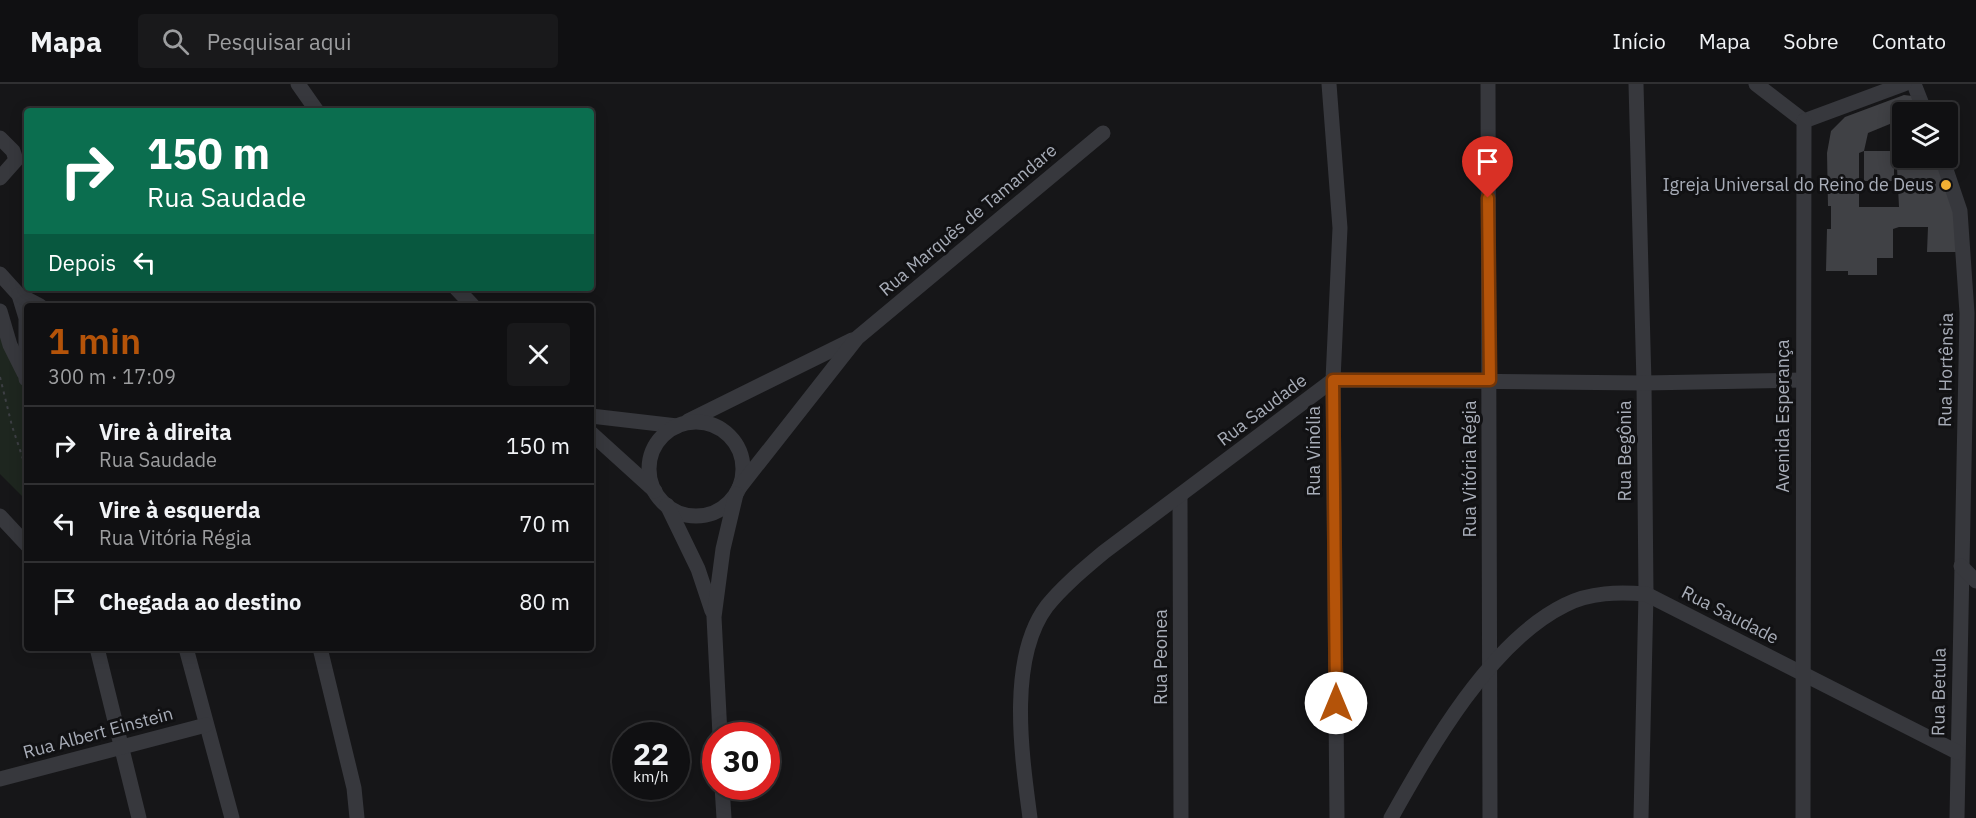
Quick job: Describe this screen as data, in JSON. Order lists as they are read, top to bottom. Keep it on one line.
{"streets":{"street":["Rua Marquês de Tamandare","Rua Hortênsia","Rua Saudade","Avenida Esperança","Rua Vinólia","Rua Begônia","Rua Vitória Régia","Rua Peonea","Rua Betula","Rua Albert Einstein"]},"crossings":[["Rua Hortênsia","Rua Betula"],["Rua Saudade","Avenida Esperança"],["Rua Saudade","Rua Vinólia"],["Rua Saudade","Rua Begônia"],["Rua Saudade","Rua Vitória Régia"],["Rua Saudade","Rua Peonea"],["Rua Saudade","Rua Betula"]],"places":["Igreja Universal do Reino de Deus"],"page":{"header":"Mapa","search":"Pesquisar aqui","nav":["Início","Mapa","Sobre","Contato"],"turn":["150 m","Rua Saudade"],"then":"Depois","heading":["1 min","300 m · 17:09"],"list":[{"name":"Vire à direita","note":"Rua Saudade","value":"150 m"},{"name":"Vire à esquerda","note":"Rua Vitória Régia","value":"70 m"},{"name":"Chegada ao destino","value":"80 m"}],"speed":"22 km/h","limit":"30"}}
